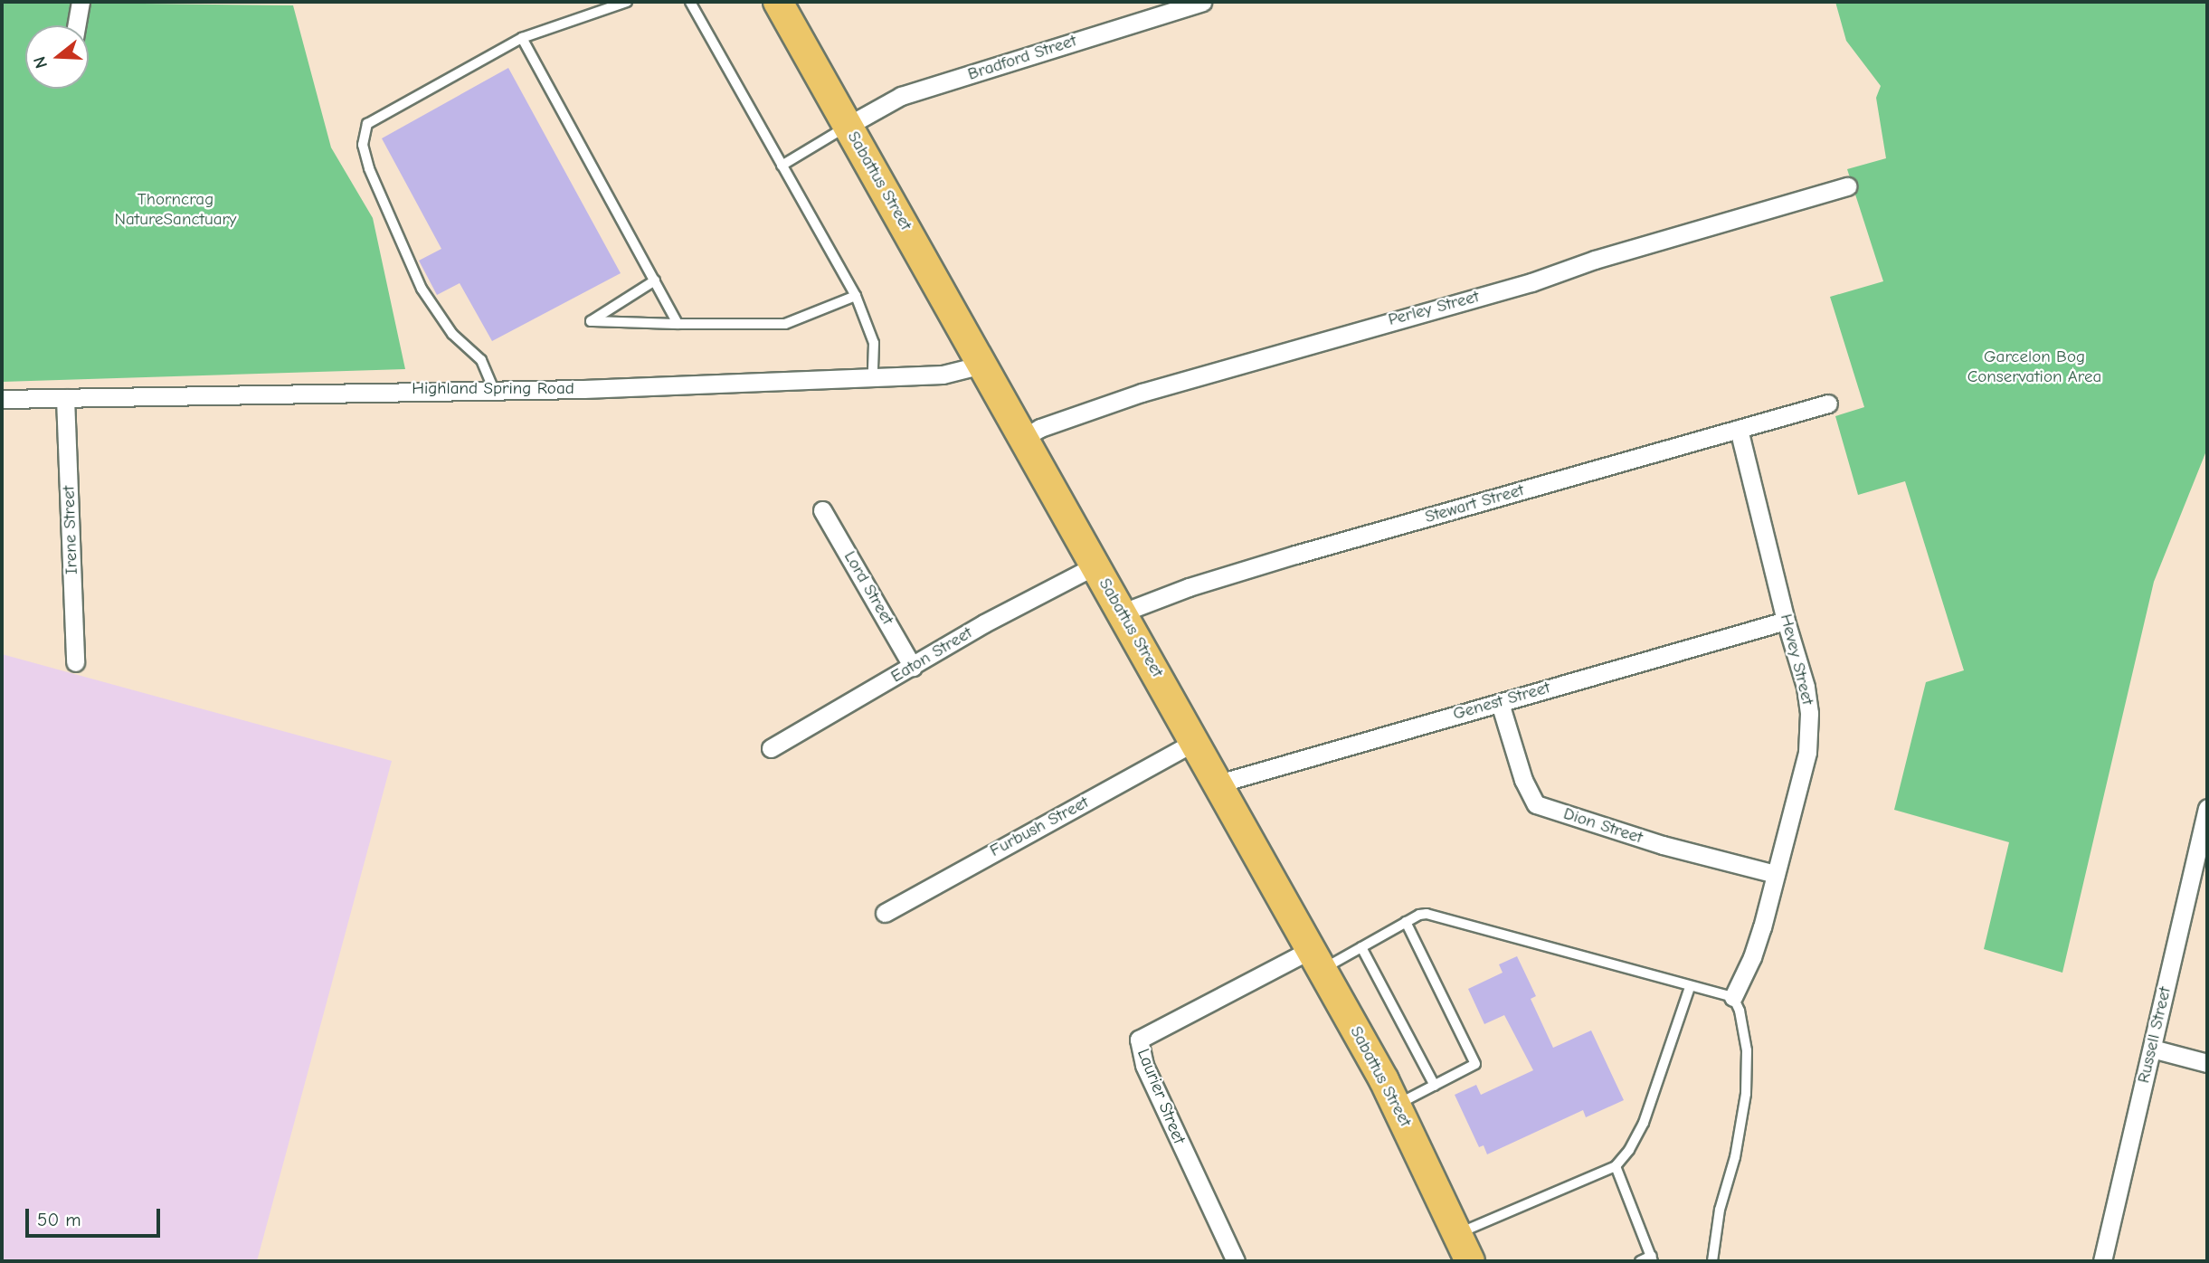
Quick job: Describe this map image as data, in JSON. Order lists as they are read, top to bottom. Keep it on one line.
{"streets":{"main road":["Sabattus Street"],"street":["Bradford Street","Perley Street","Highland Spring Road","Stewart Street","Irene Street","Lord Street","Eaton Street","Hevey Street","Genest Street","Dion Street","Furbush Street","Russell Street","Laurier Street"]},"crossings":[["Bradford Street","Sabattus Street"],["Sabattus Street","Perley Street"],["Sabattus Street","Highland Spring Road"],["Sabattus Street","Stewart Street"],["Sabattus Street","Eaton Street"],["Sabattus Street","Genest Street"],["Sabattus Street","Furbush Street"],["Sabattus Street","Laurier Street"],["Highland Spring Road","Irene Street"],["Stewart Street","Hevey Street"],["Lord Street","Eaton Street"],["Hevey Street","Genest Street"],["Hevey Street","Dion Street"],["Genest Street","Dion Street"]],"parks":["Thorncrag NatureSanctuary","Garcelon Bog Conservation Area"],"scale_bar":"50 m","north":"left"}
